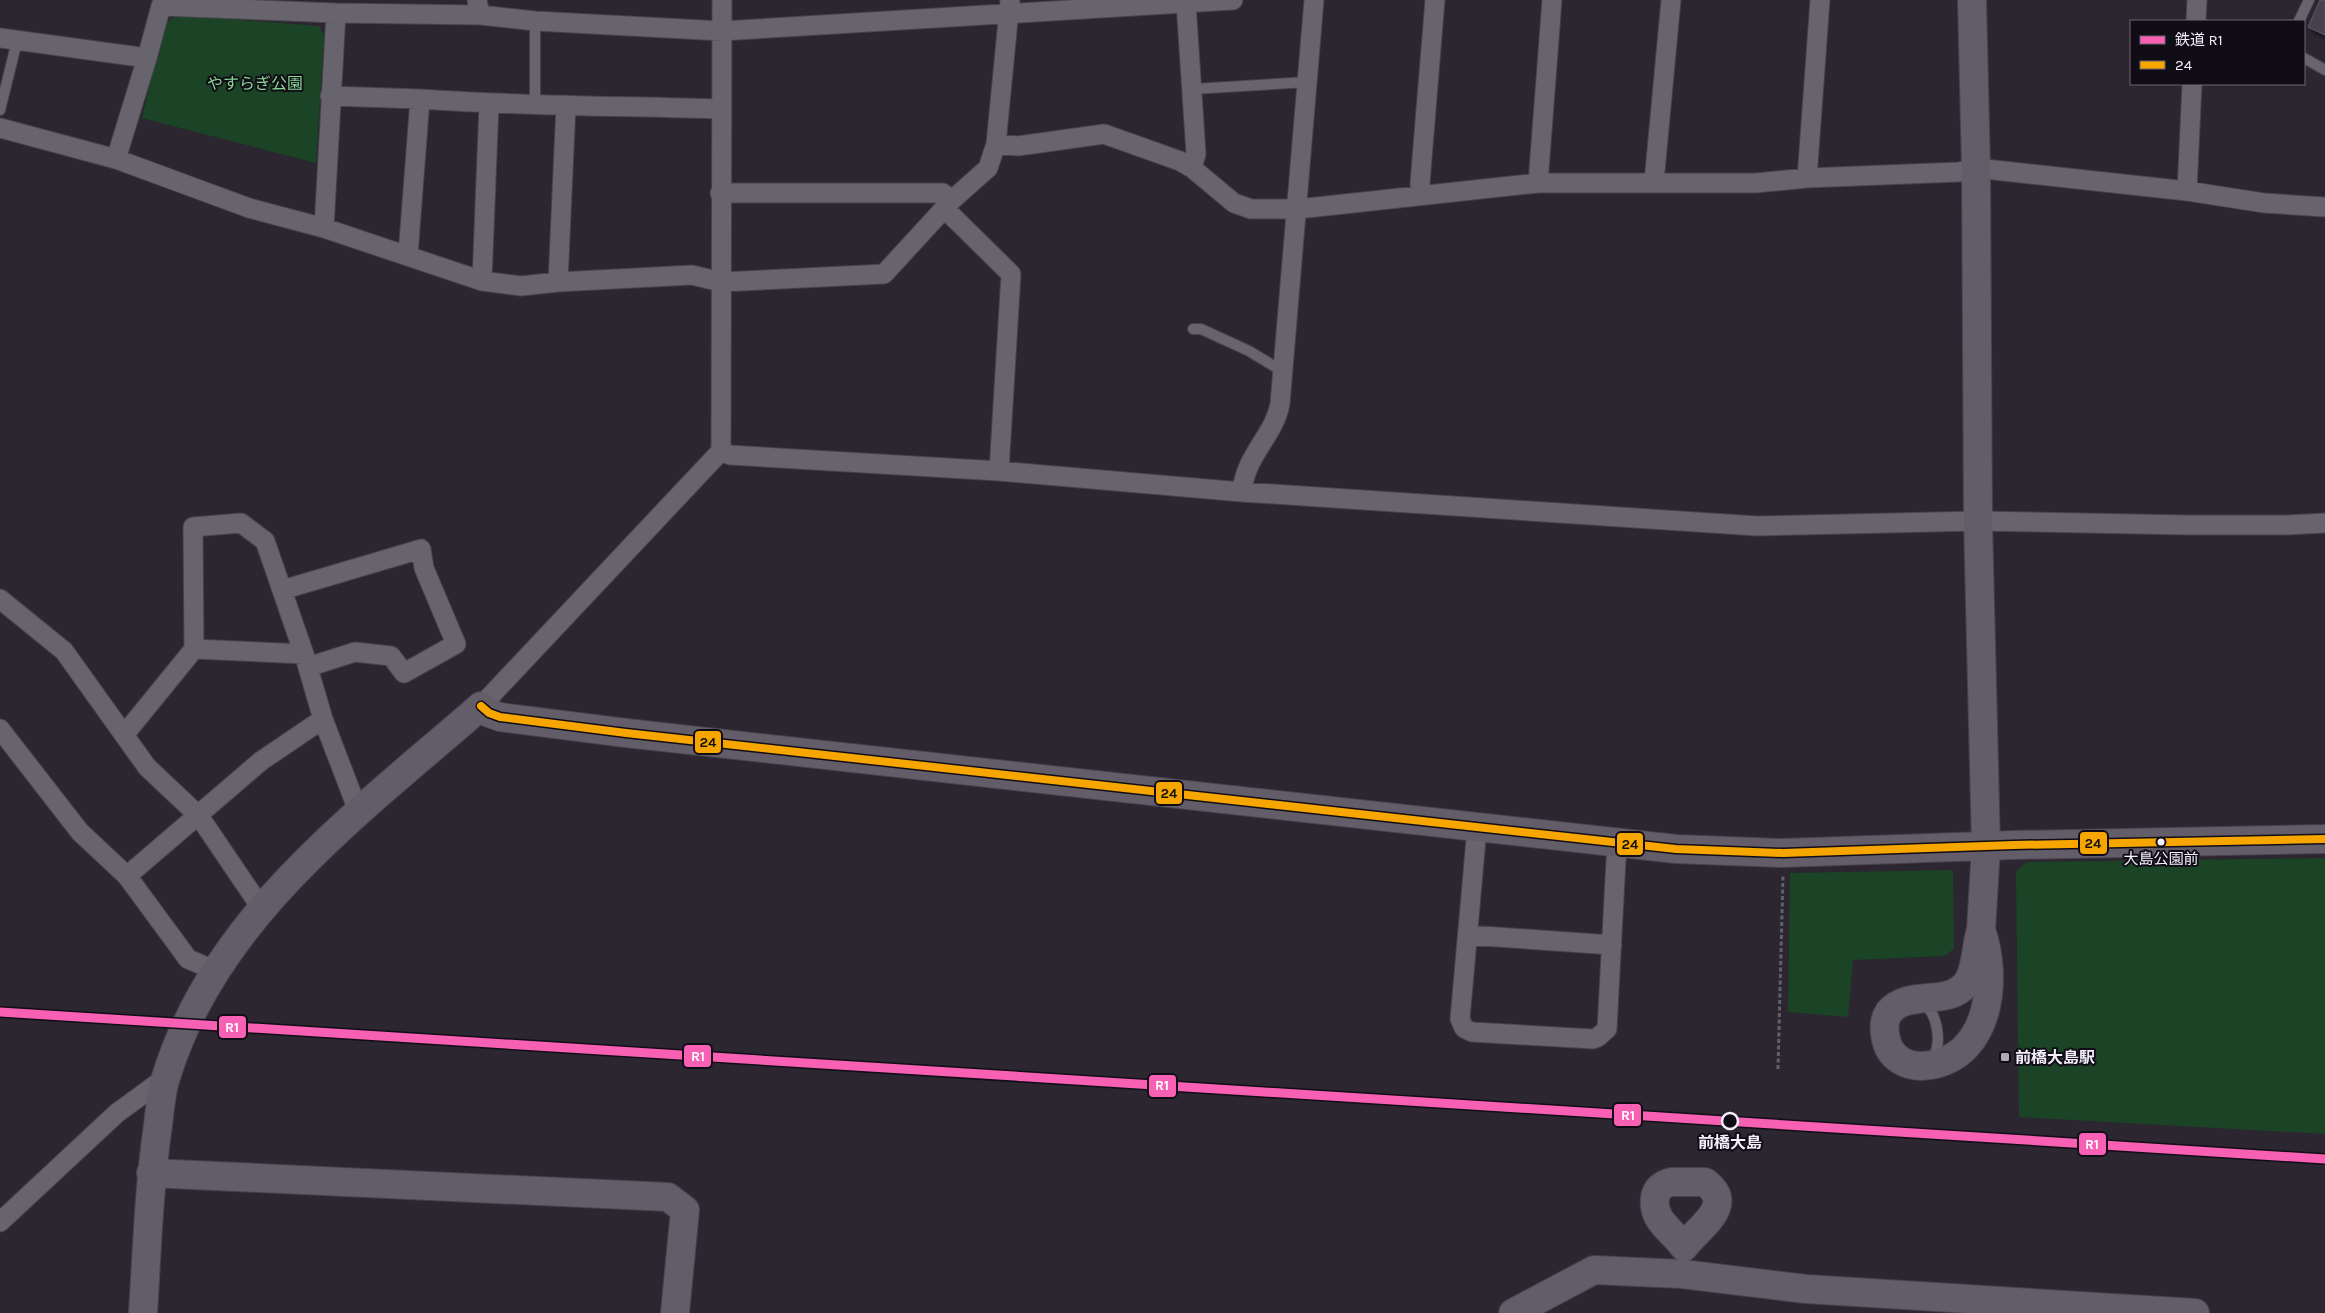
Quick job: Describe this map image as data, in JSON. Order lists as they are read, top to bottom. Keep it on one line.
{"parks":["やすらぎ公園"],"places":{"other":["大島公園前","前橋大島"],"transit":["前橋大島駅"]},"lines":["transit line 24","rail line R1"],"legend":["鉄道 R1","24"]}
